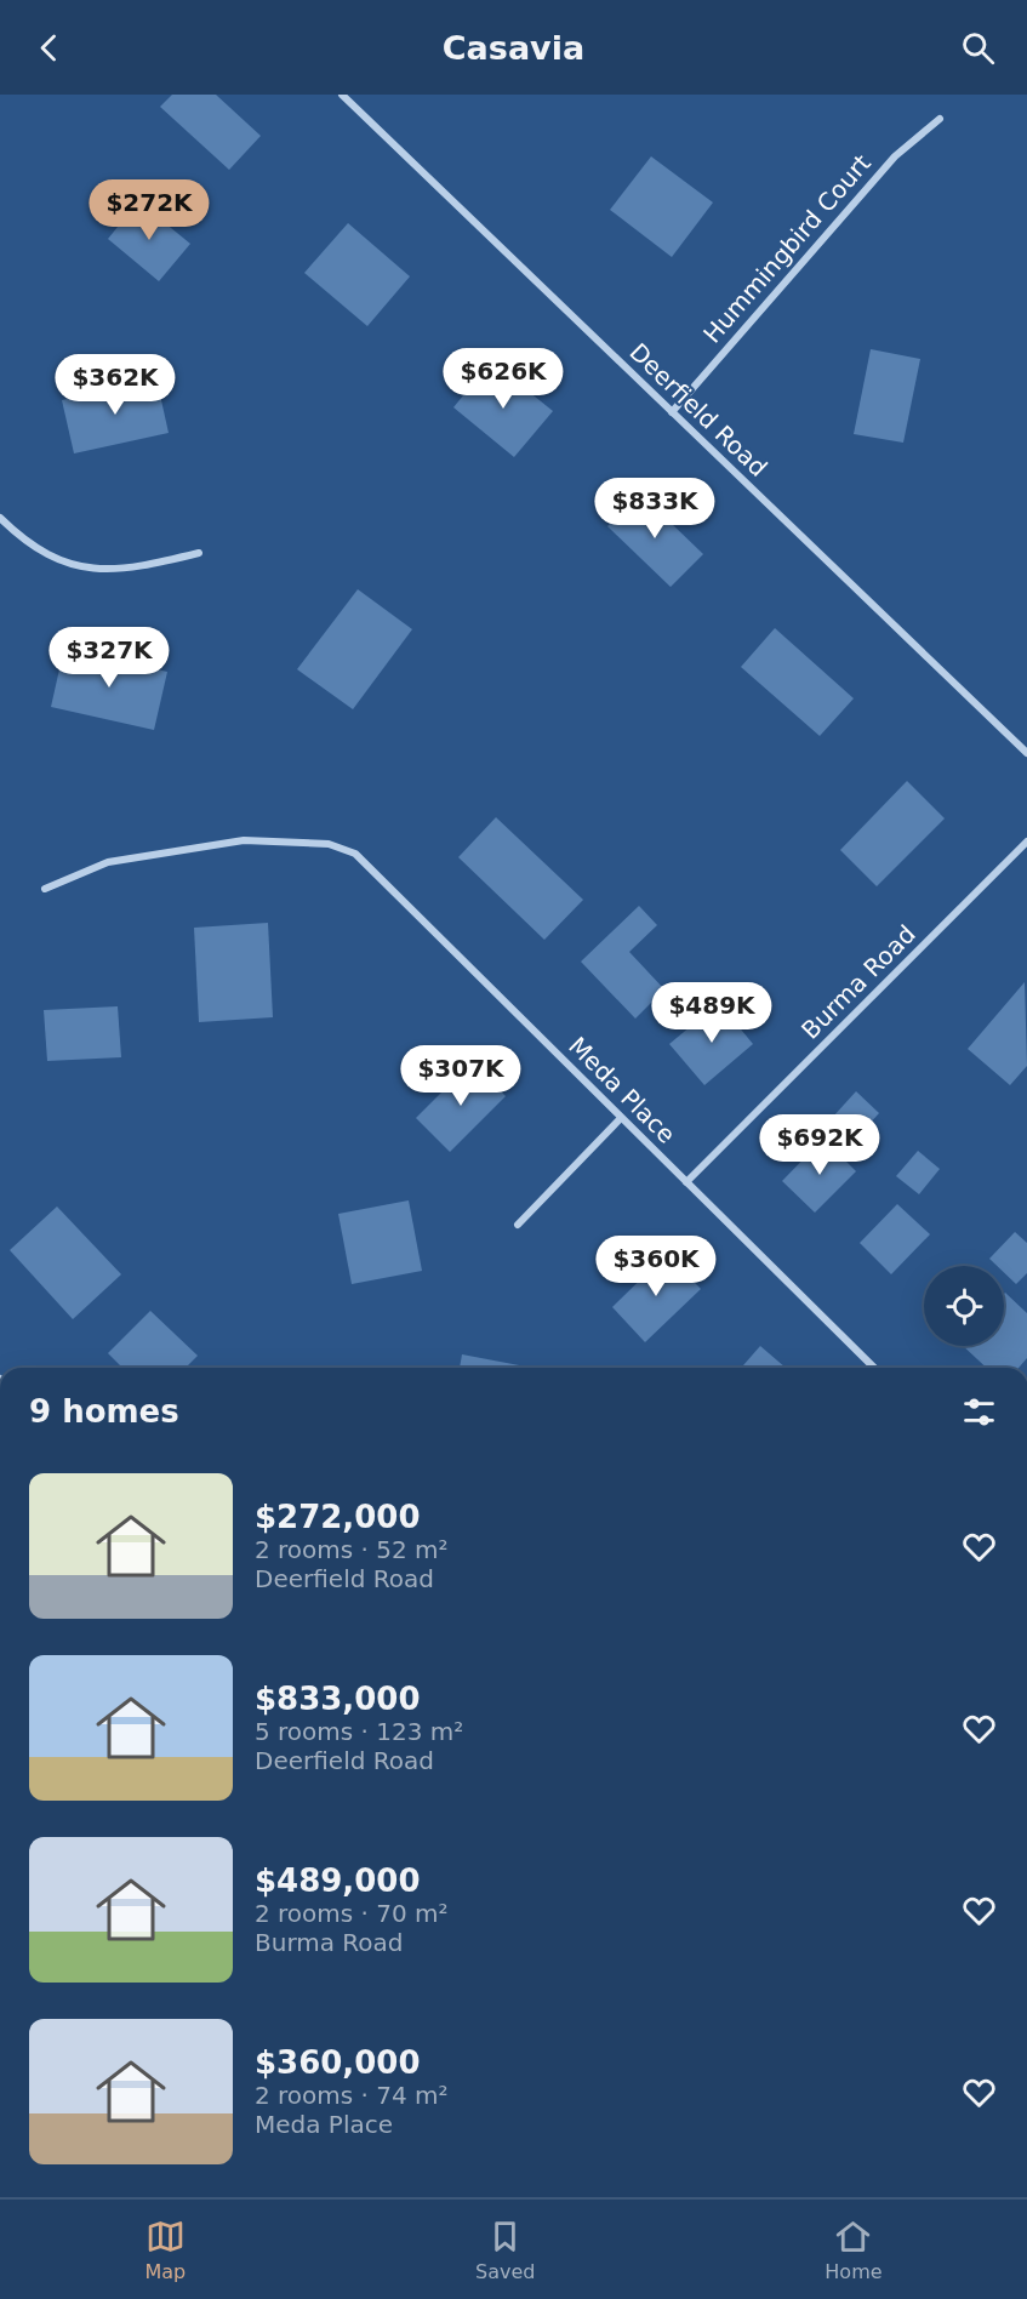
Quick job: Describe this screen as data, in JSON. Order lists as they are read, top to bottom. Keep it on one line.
{"streets":{"street":["Hummingbird Court","Deerfield Road","Burma Road","Meda Place"]},"crossings":[["Hummingbird Court","Deerfield Road"],["Burma Road","Meda Place"]],"page":{"header":"Casavia","price":["$272K","$626K","$362K","$833K","$327K","$489K","$307K","$692K","$360K"],"heading":"9 homes","list":[{"name":"$272,000","note":"2 rooms · 52 m² · Deerfield Road"},{"name":"$833,000","note":"5 rooms · 123 m² · Deerfield Road"},{"name":"$489,000","note":"2 rooms · 70 m² · Burma Road"},{"name":"$360,000","note":"2 rooms · 74 m² · Meda Place"}],"tabs":["Map","Saved","Home"]}}
